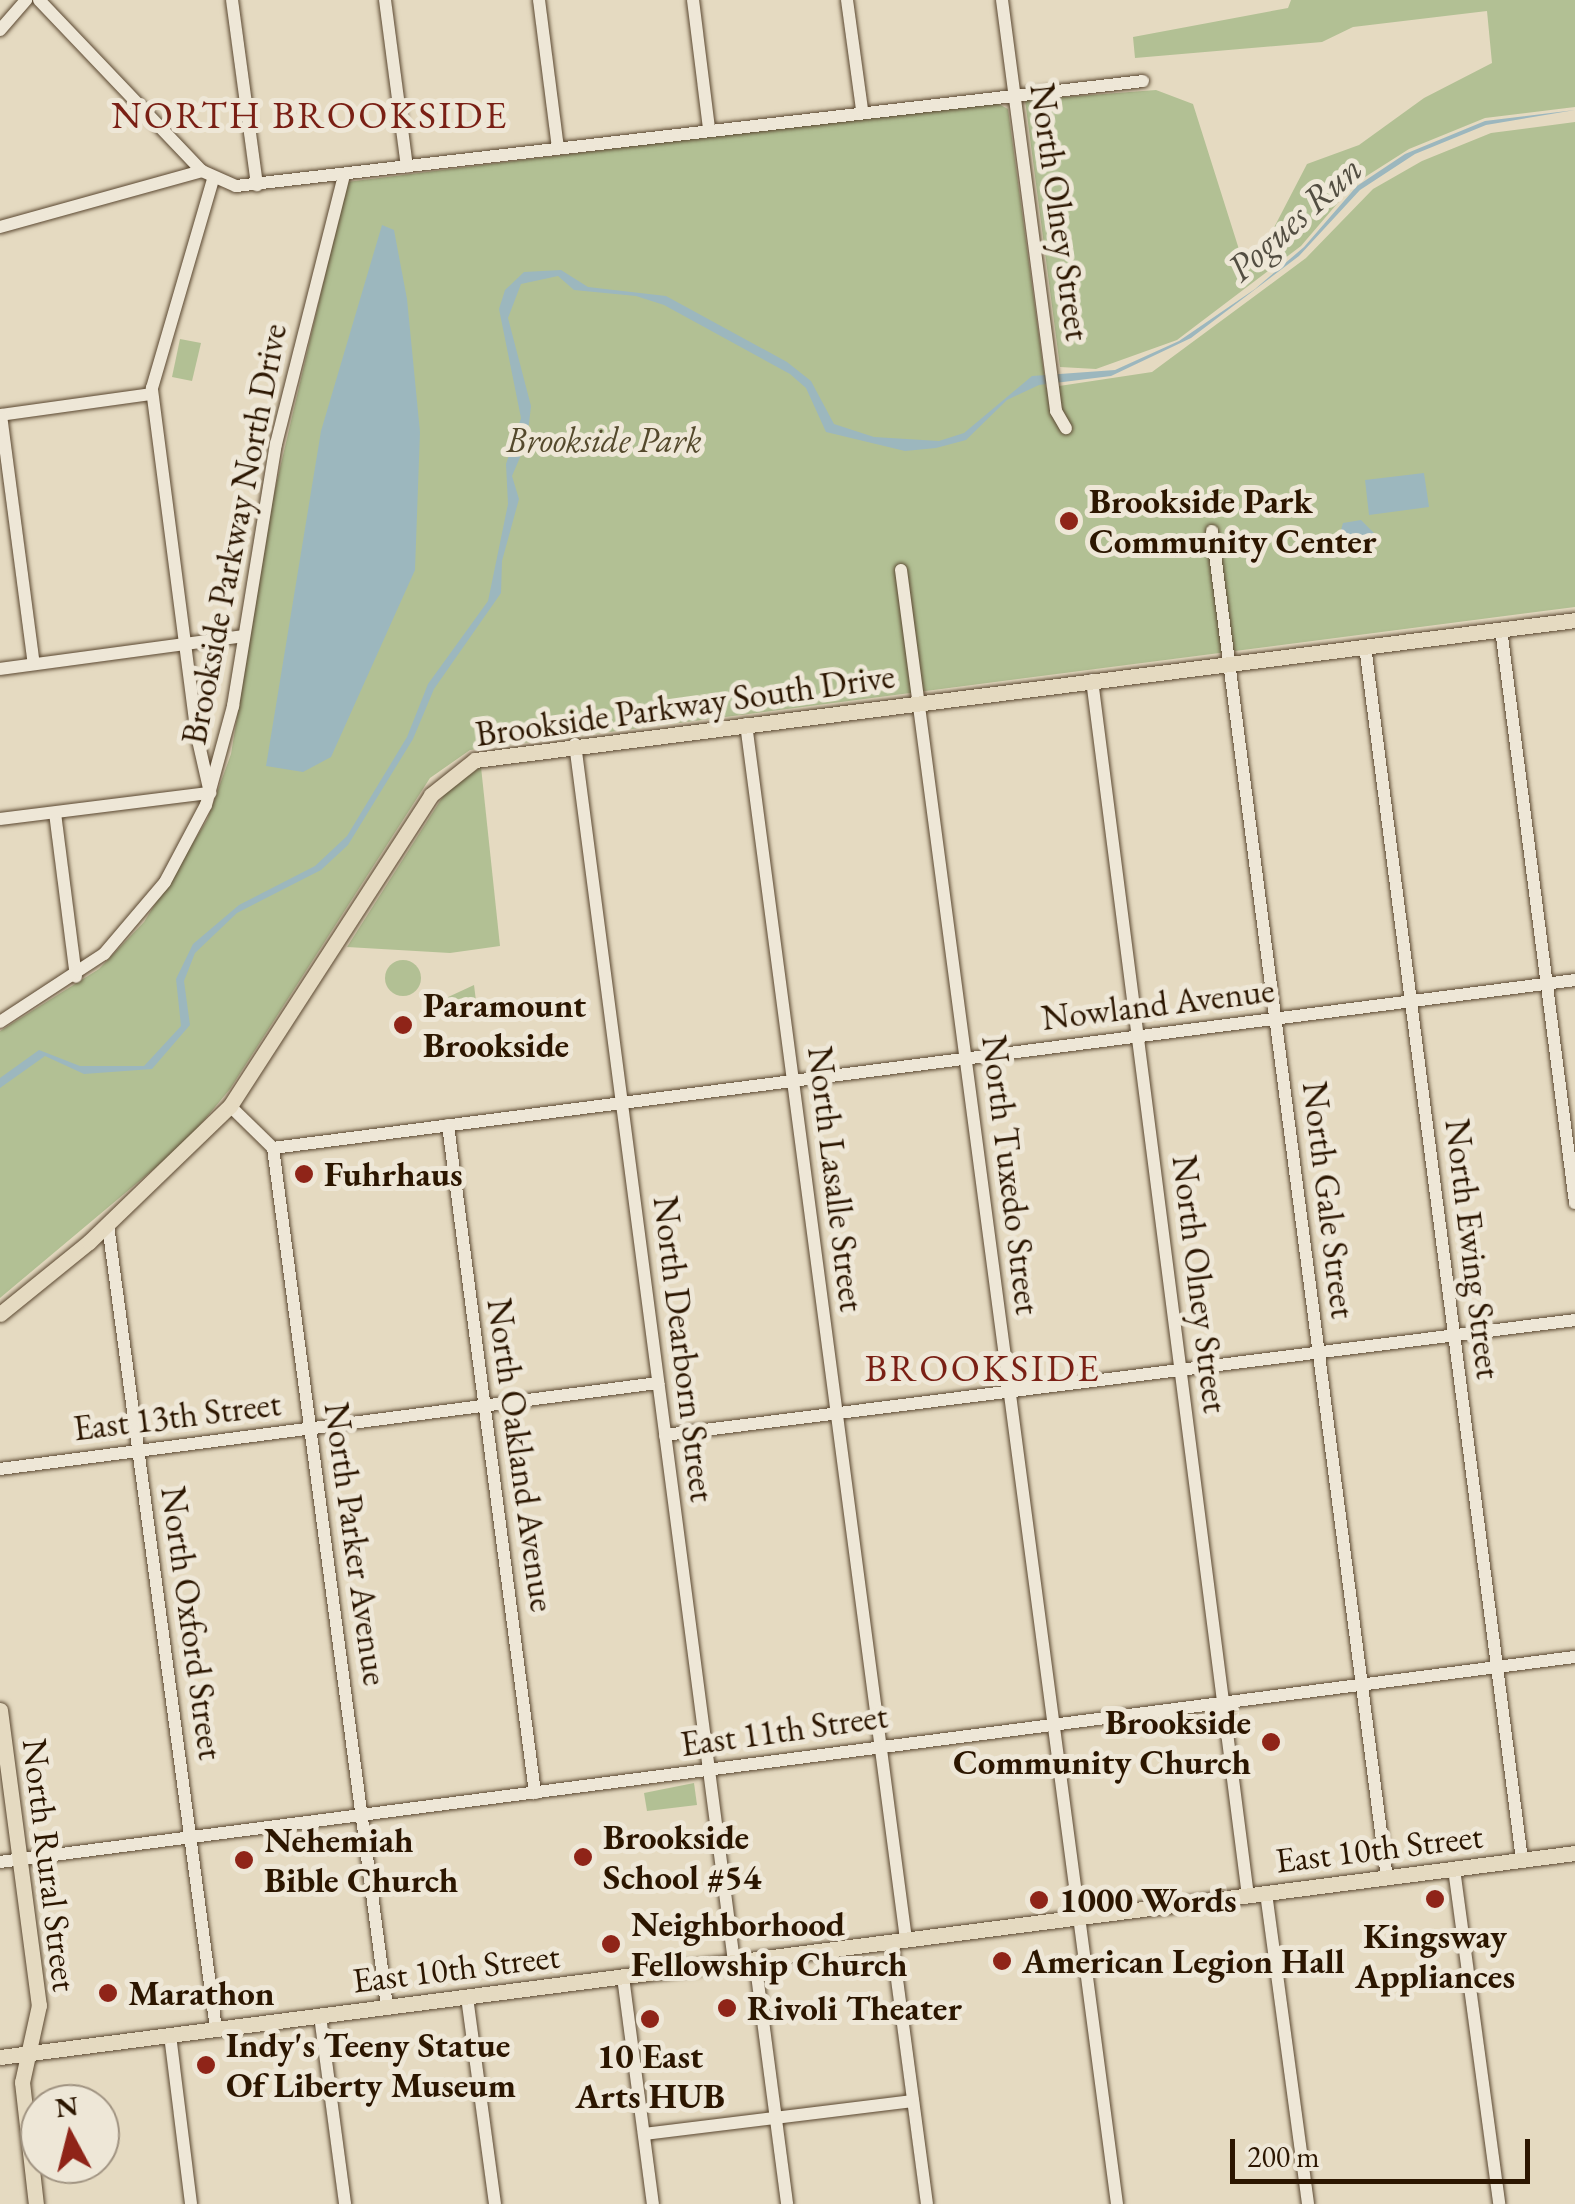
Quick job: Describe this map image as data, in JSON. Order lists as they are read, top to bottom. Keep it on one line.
{"streets":{"main road":["Brookside Parkway South Drive","East 10th Street","North Rural Street"],"street":["North Olney Street","Brookside Parkway North Drive","Nowland Avenue","North Tuxedo Street","North Lasalle Street","North Gale Street","North Ewing Street","North Dearborn Street","East 13th Street","North Oakland Avenue","North Parker Avenue","North Oxford Street","East 11th Street"]},"crossings":[["North Olney Street","Brookside Parkway South Drive"],["North Olney Street","Nowland Avenue"],["North Olney Street","East 11th Street"],["North Olney Street","East 10th Street"],["Brookside Parkway South Drive","North Tuxedo Street"],["Brookside Parkway South Drive","North Lasalle Street"],["Brookside Parkway South Drive","North Gale Street"],["Brookside Parkway South Drive","North Ewing Street"],["Brookside Parkway South Drive","North Dearborn Street"],["Brookside Parkway South Drive","North Oxford Street"],["Nowland Avenue","North Tuxedo Street"],["Nowland Avenue","North Lasalle Street"],["Nowland Avenue","North Gale Street"],["Nowland Avenue","North Ewing Street"],["Nowland Avenue","North Dearborn Street"],["Nowland Avenue","North Oakland Avenue"],["Nowland Avenue","North Parker Avenue"],["North Tuxedo Street","East 11th Street"],["North Tuxedo Street","East 10th Street"],["North Lasalle Street","East 11th Street"],["North Lasalle Street","East 10th Street"],["North Gale Street","East 11th Street"],["North Gale Street","East 10th Street"],["North Ewing Street","East 11th Street"],["North Ewing Street","East 10th Street"],["North Dearborn Street","East 13th Street"],["North Dearborn Street","East 11th Street"],["North Dearborn Street","East 10th Street"],["East 13th Street","North Oakland Avenue"],["East 13th Street","North Parker Avenue"],["East 13th Street","North Oxford Street"],["North Oakland Avenue","East 11th Street"],["North Parker Avenue","East 11th Street"],["North Parker Avenue","East 10th Street"],["North Oxford Street","East 11th Street"],["North Oxford Street","East 10th Street"],["East 11th Street","North Rural Street"],["East 10th Street","North Rural Street"]],"districts":["NORTH BROOKSIDE","BROOKSIDE"],"water":["Pogues Run"],"parks":["Brookside Park"],"places":["Brookside Park Community Center","Paramount Brookside","Fuhrhaus","Brookside Community Church","Brookside School #54","Nehemiah Bible Church","Kingsway Appliances","1000 Words","Neighborhood Fellowship Church","American Legion Hall","Marathon","Rivoli Theater","10 East Arts HUB","Indy's Teeny Statue Of Liberty Museum"],"scale_bar":"200 m","north":"top"}
